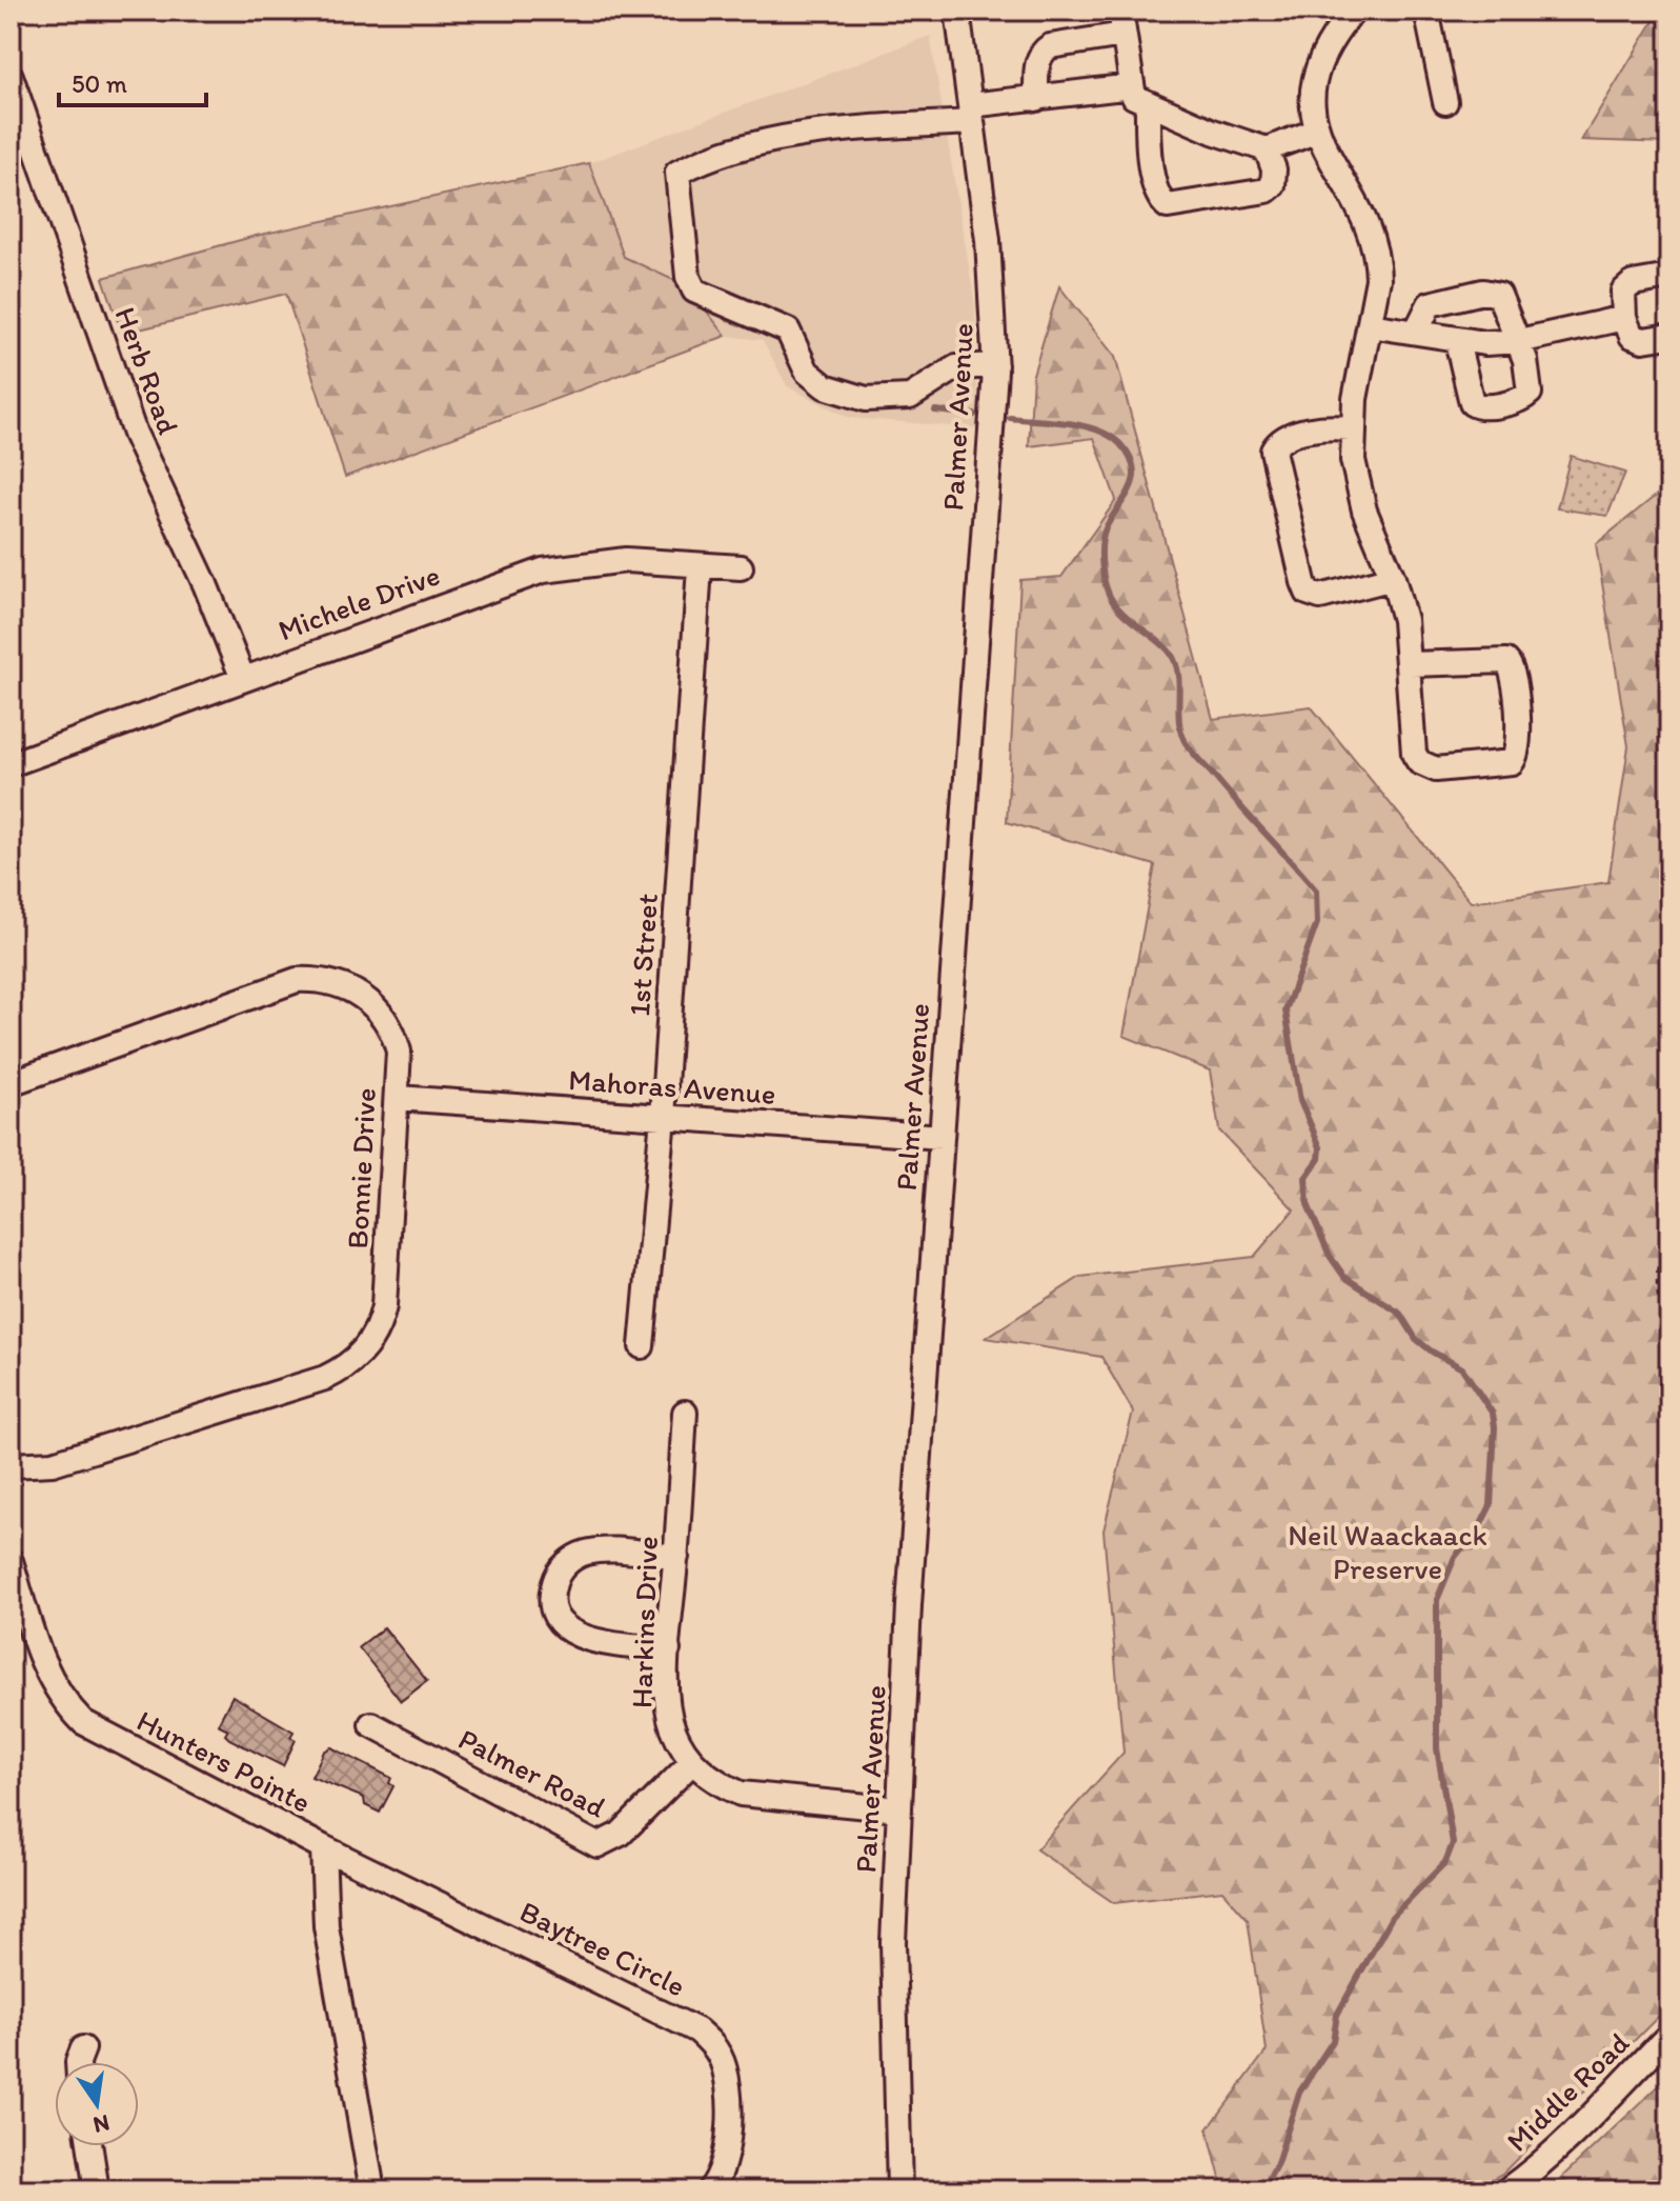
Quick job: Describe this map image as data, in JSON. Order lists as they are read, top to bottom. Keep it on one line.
{"streets":{"street":["Herb Road","Palmer Avenue","Michele Drive","1st Street","Mahoras Avenue","Bonnie Drive","Harkins Drive","Hunters Pointe","Palmer Road","Baytree Circle","Middle Road"]},"crossings":[["Herb Road","Michele Drive"],["Palmer Avenue","Mahoras Avenue"],["Michele Drive","1st Street"],["1st Street","Mahoras Avenue"],["Mahoras Avenue","Bonnie Drive"],["Harkins Drive","Palmer Road"],["Hunters Pointe","Baytree Circle"]],"parks":["Neil Waackaack Preserve"],"scale_bar":"50 m","north":"bottom"}
